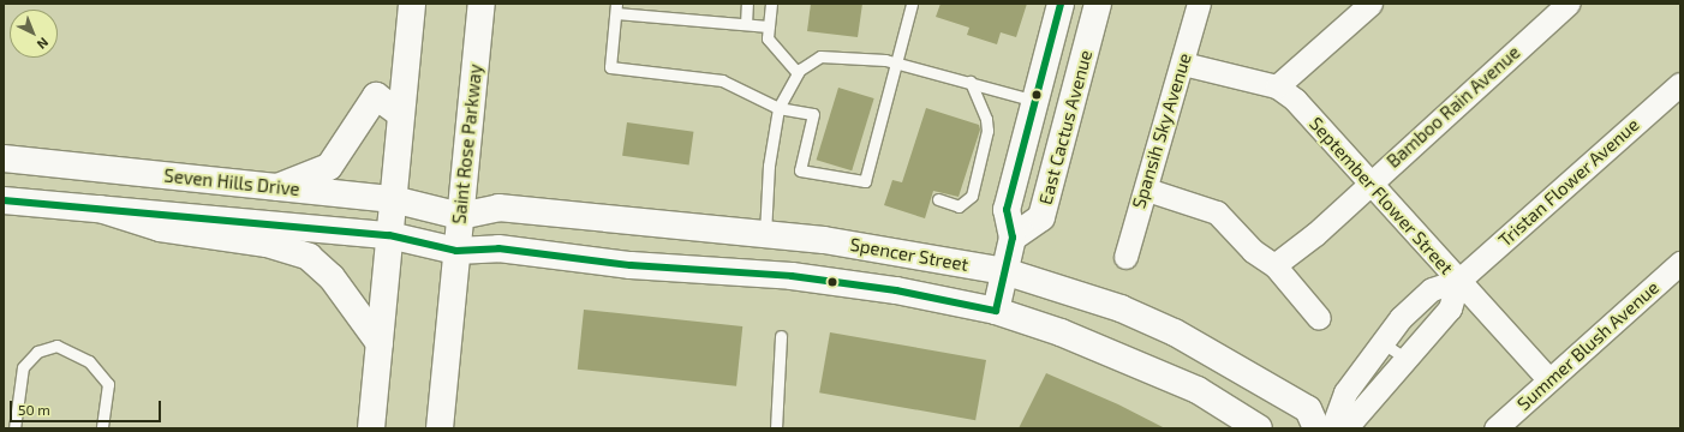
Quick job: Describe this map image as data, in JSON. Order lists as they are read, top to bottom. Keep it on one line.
{"streets":{"main road":["East Cactus Avenue","Saint Rose Parkway","Seven Hills Drive","Spencer Street"],"street":["Bamboo Rain Avenue","Spansih Sky Avenue","Tristan Flower Avenue","September Flower Street","Summer Blush Avenue"]},"crossings":[["Bamboo Rain Avenue","September Flower Street"],["Spansih Sky Avenue","September Flower Street"],["Saint Rose Parkway","Seven Hills Drive"],["Saint Rose Parkway","Spencer Street"],["Seven Hills Drive","Spencer Street"],["Tristan Flower Avenue","September Flower Street"],["September Flower Street","Summer Blush Avenue"]],"scale_bar":"50 m","north":"bottom right"}
